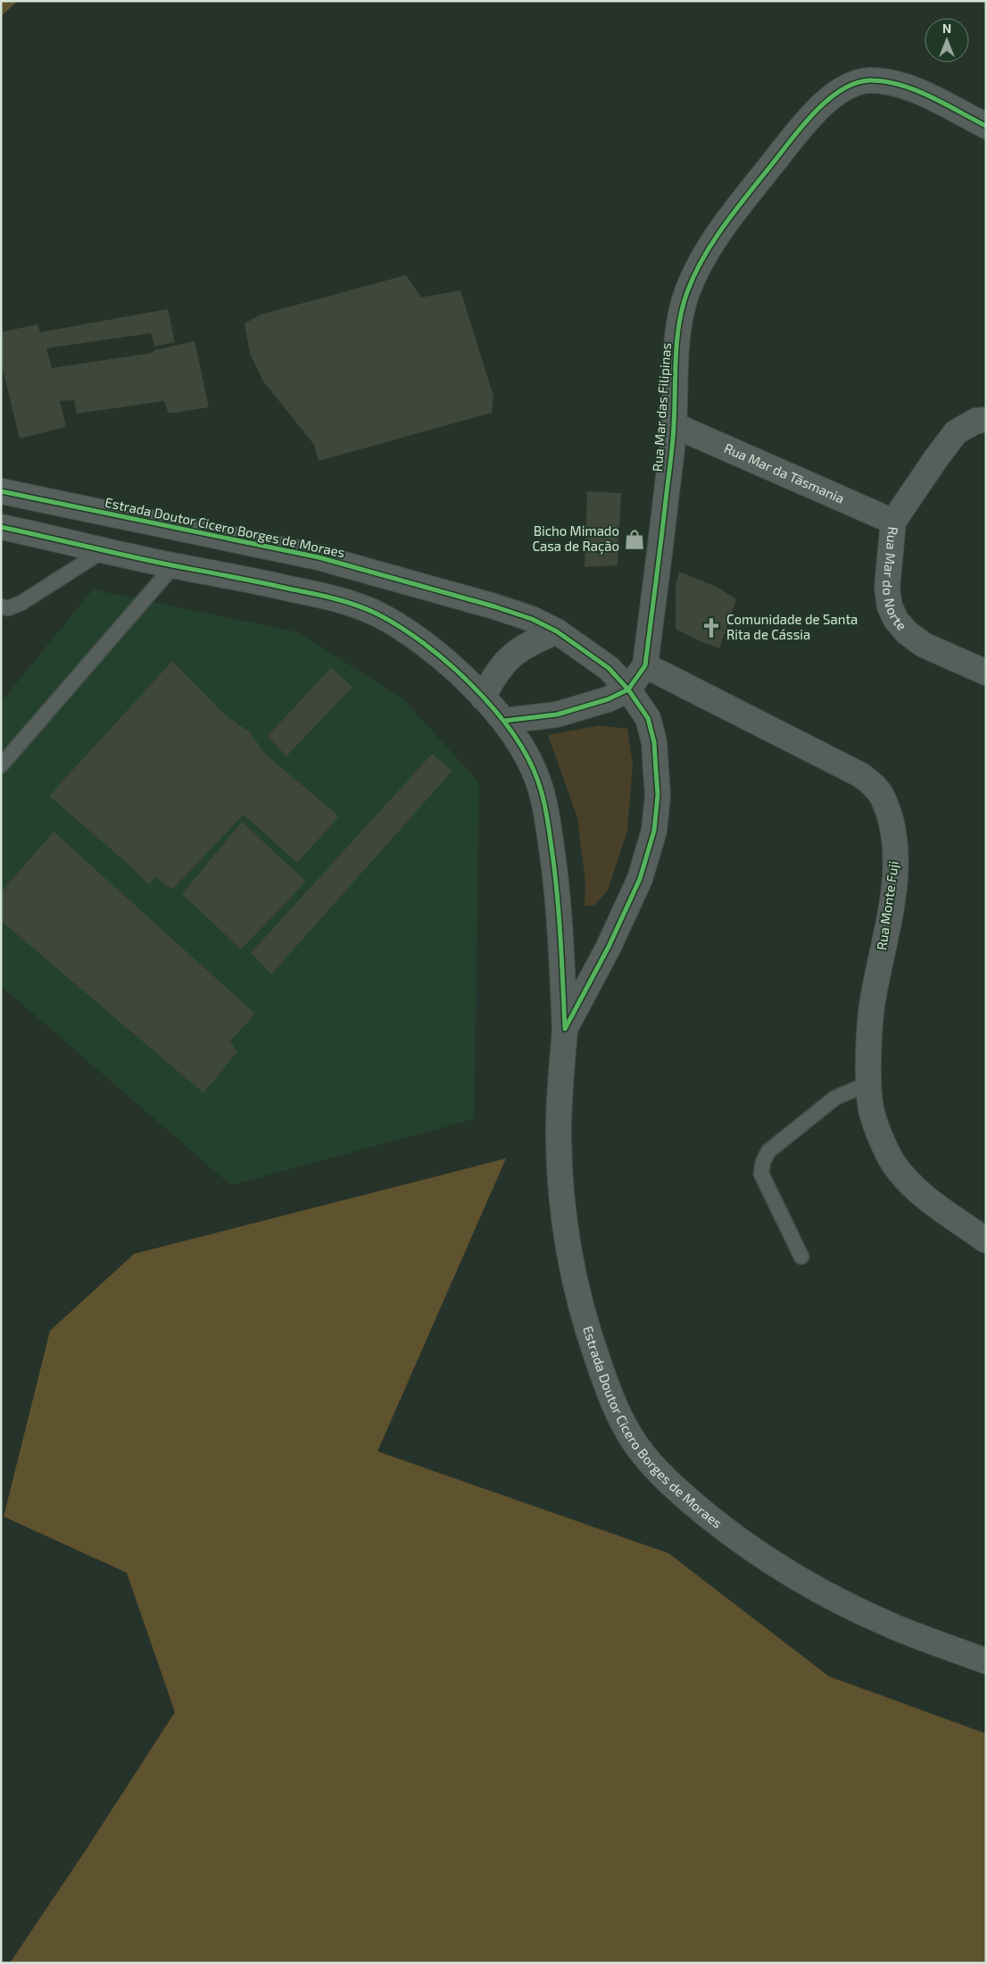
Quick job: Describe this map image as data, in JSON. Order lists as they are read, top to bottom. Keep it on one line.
{"streets":{"street":["Rua Mar das Filipinas","Rua Mar da Tãsmania","Estrada Doutor Cicero Borges de Moraes","Rua Mar do Norte","Rua Monte Fuji"]},"crossings":[["Rua Mar das Filipinas","Rua Mar da Tãsmania"],["Rua Mar das Filipinas","Estrada Doutor Cicero Borges de Moraes"],["Rua Mar das Filipinas","Rua Monte Fuji"],["Rua Mar da Tãsmania","Rua Mar do Norte"]],"places":{"shop":["Bicho Mimado Casa de Ração"],"church":["Comunidade de Santa Rita de Cássia"]},"north":"top"}
